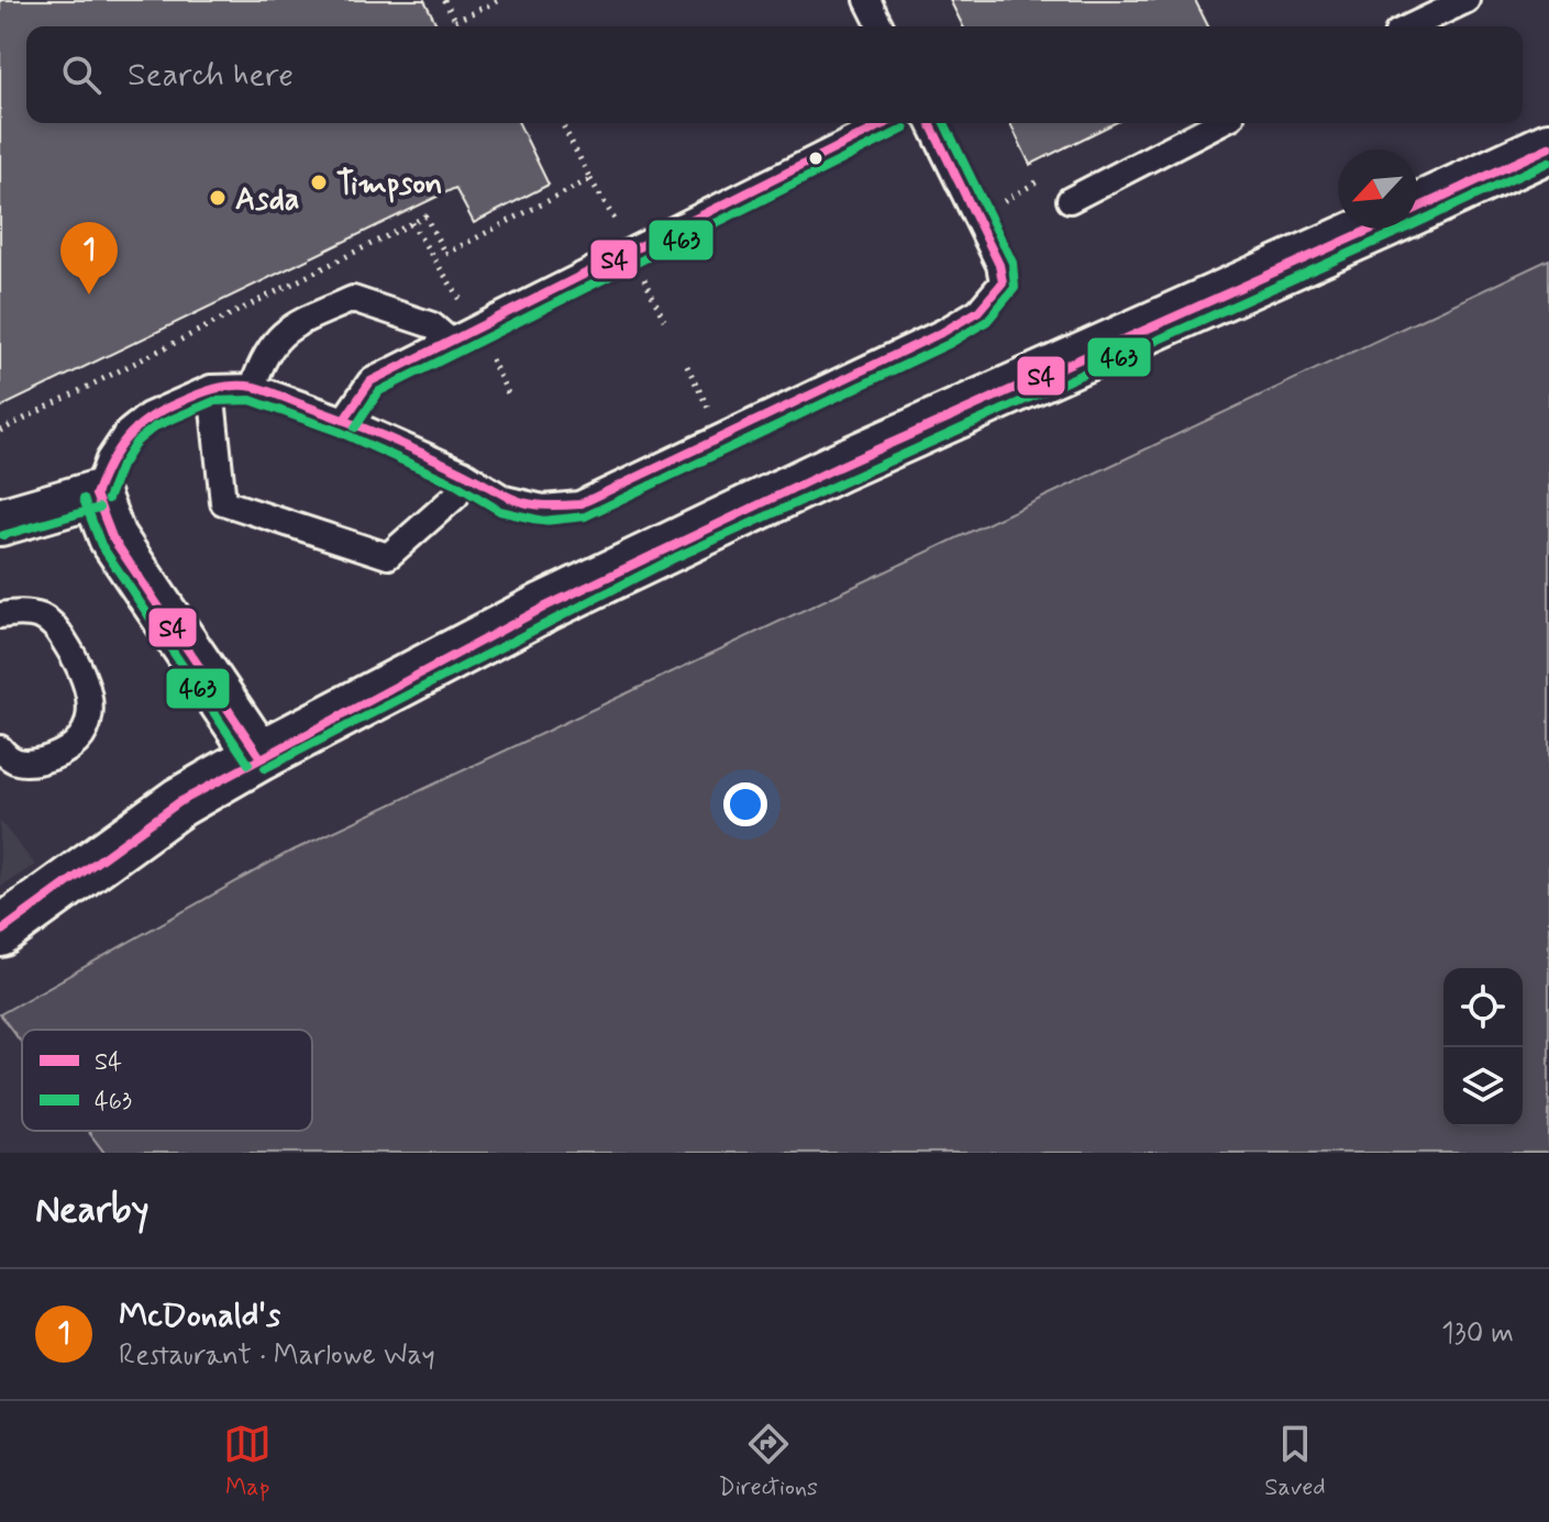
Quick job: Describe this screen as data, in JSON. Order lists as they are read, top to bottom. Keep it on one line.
{"places":["Timpson","Asda"],"lines":["transit line S4","transit line 463"],"legend":["S4","463"],"north":"bottom left","page":{"search":"Search here","pins":"1","heading":"Nearby","list":[{"mark":"1","name":"McDonald's","note":"Restaurant · Marlowe Way","value":"130 m"}],"nav":["Map","Directions","Saved"]}}
